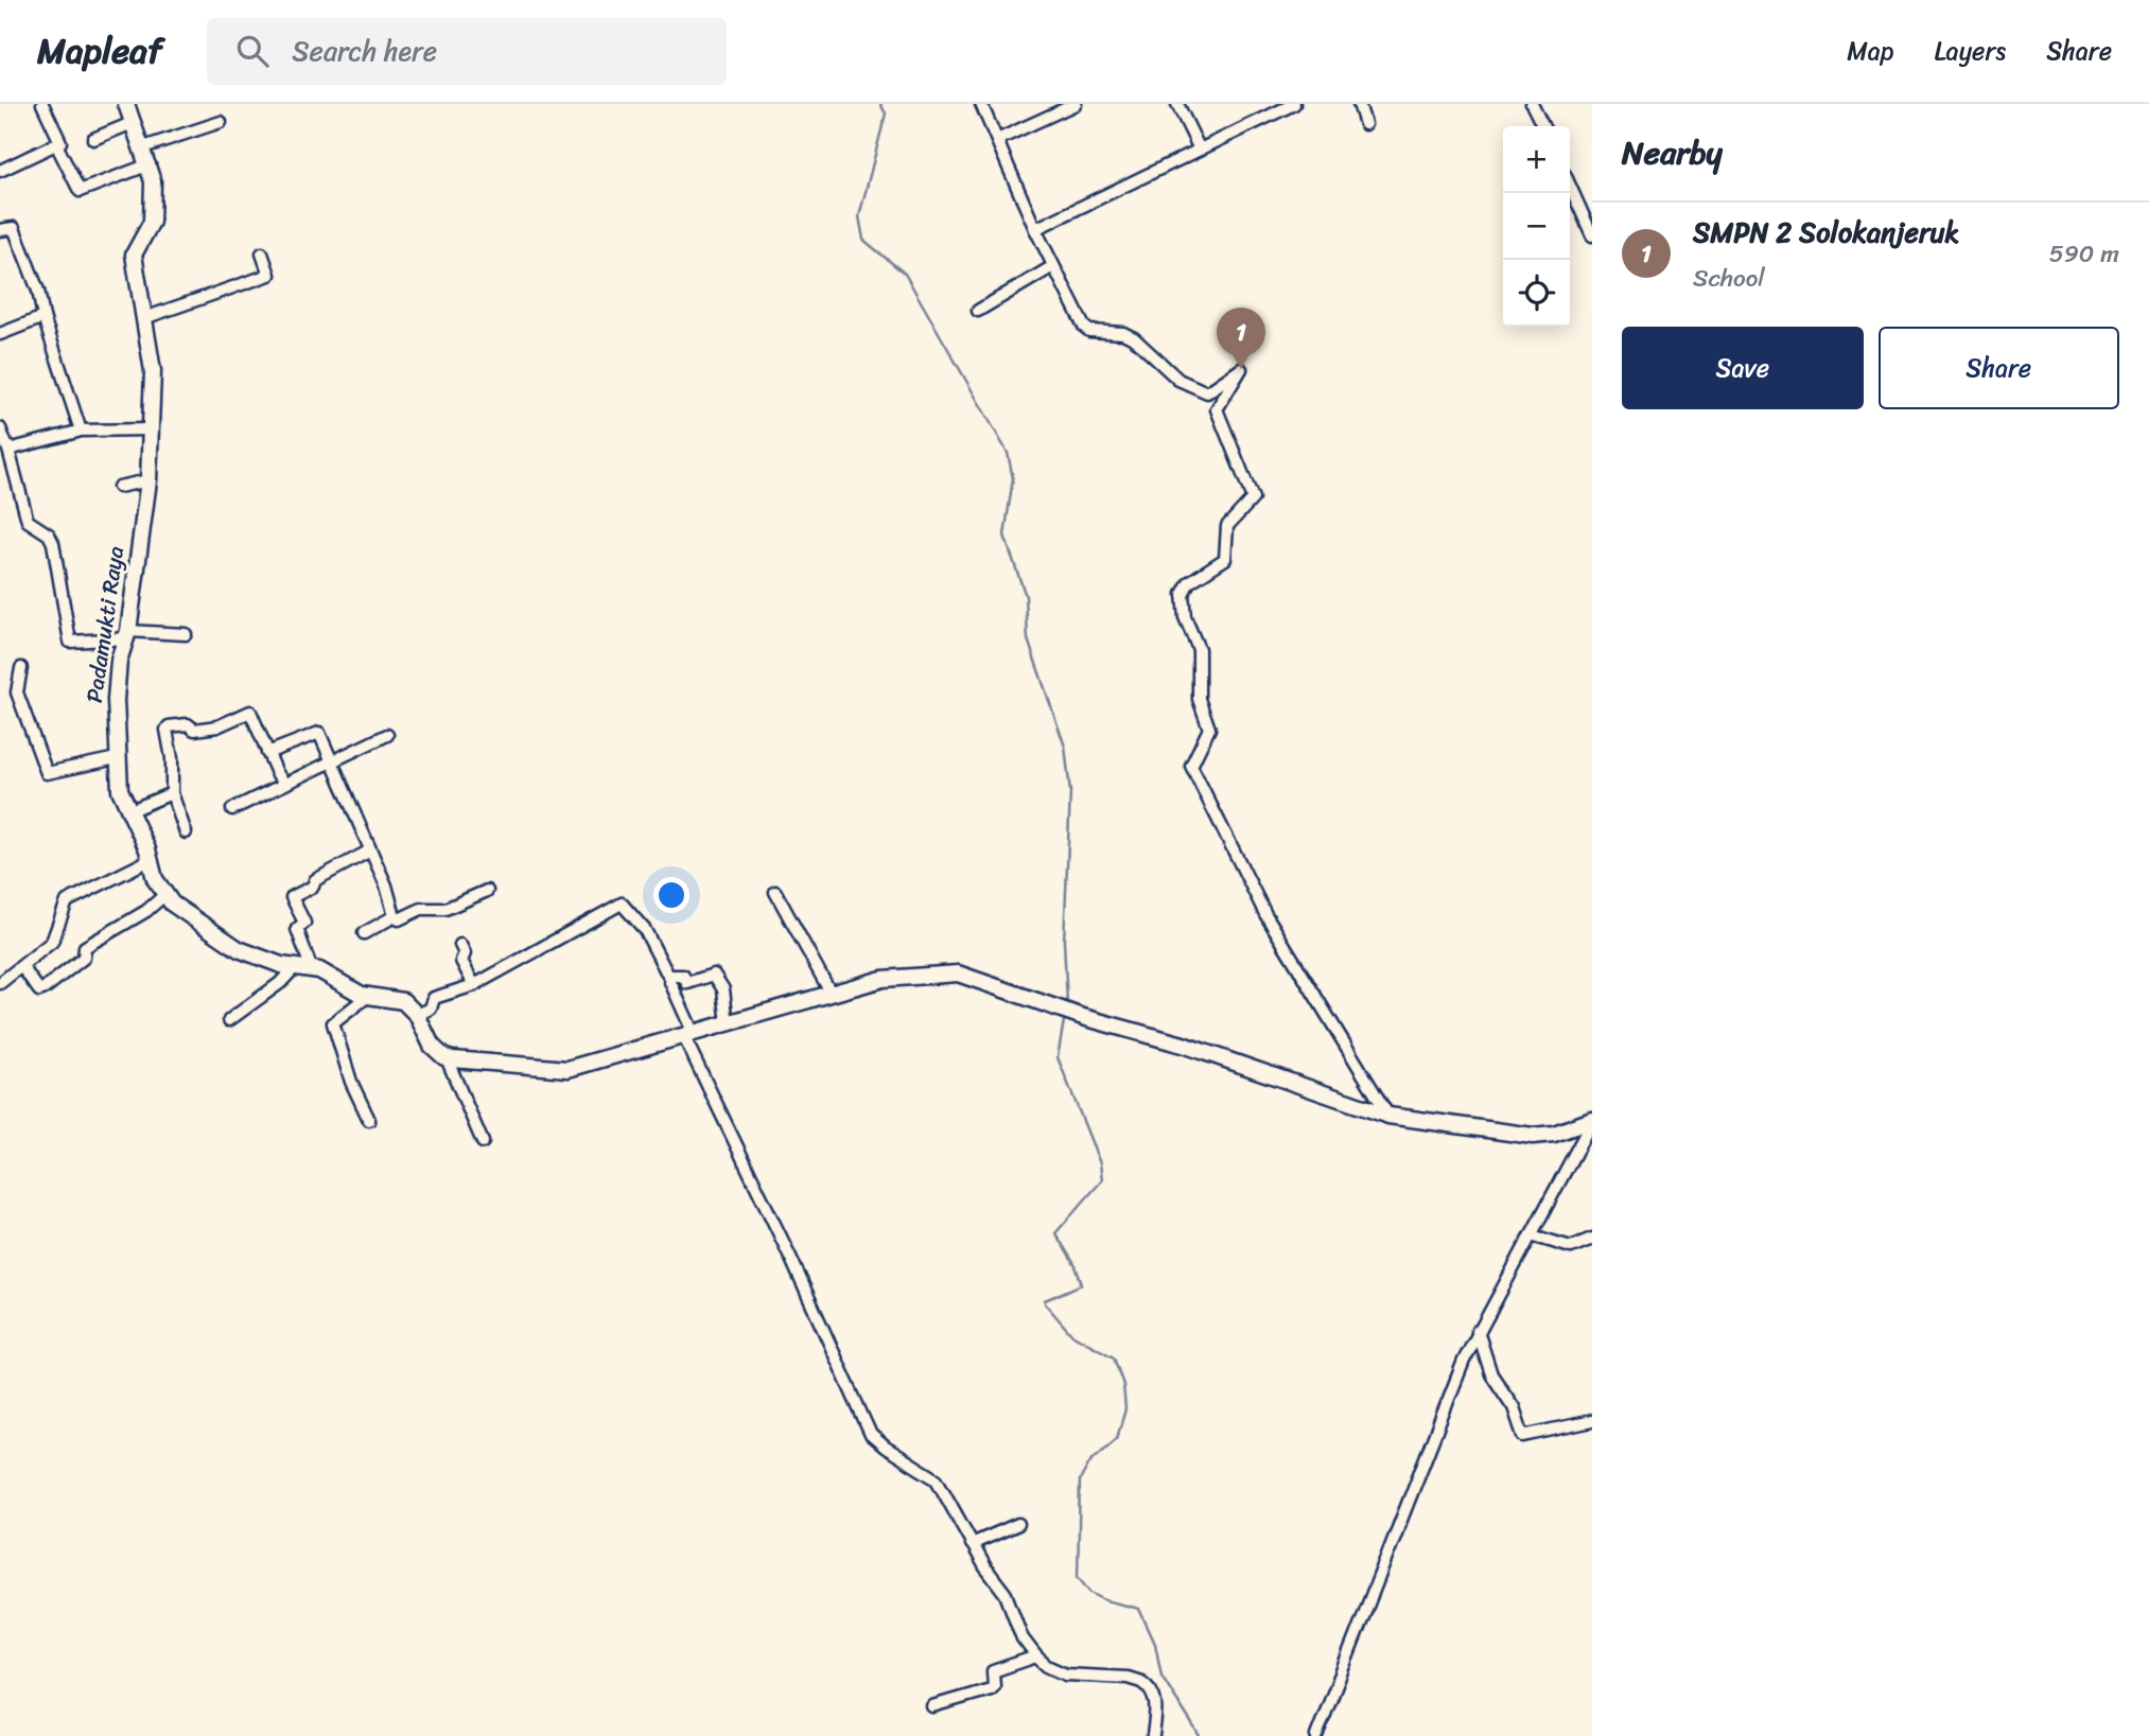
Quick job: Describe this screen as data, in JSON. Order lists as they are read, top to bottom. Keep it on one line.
{"streets":{"street":["Padamukti Raya"]},"page":{"header":"Mapleaf","search":"Search here","nav":["Map","Layers","Share"],"heading":"Nearby","map_buttons":["+","−"],"list":[{"mark":"1","name":"SMPN 2 Solokanjeruk","note":"School","value":"590 m"}],"buttons":["Save","Share"],"pins":"1"}}
